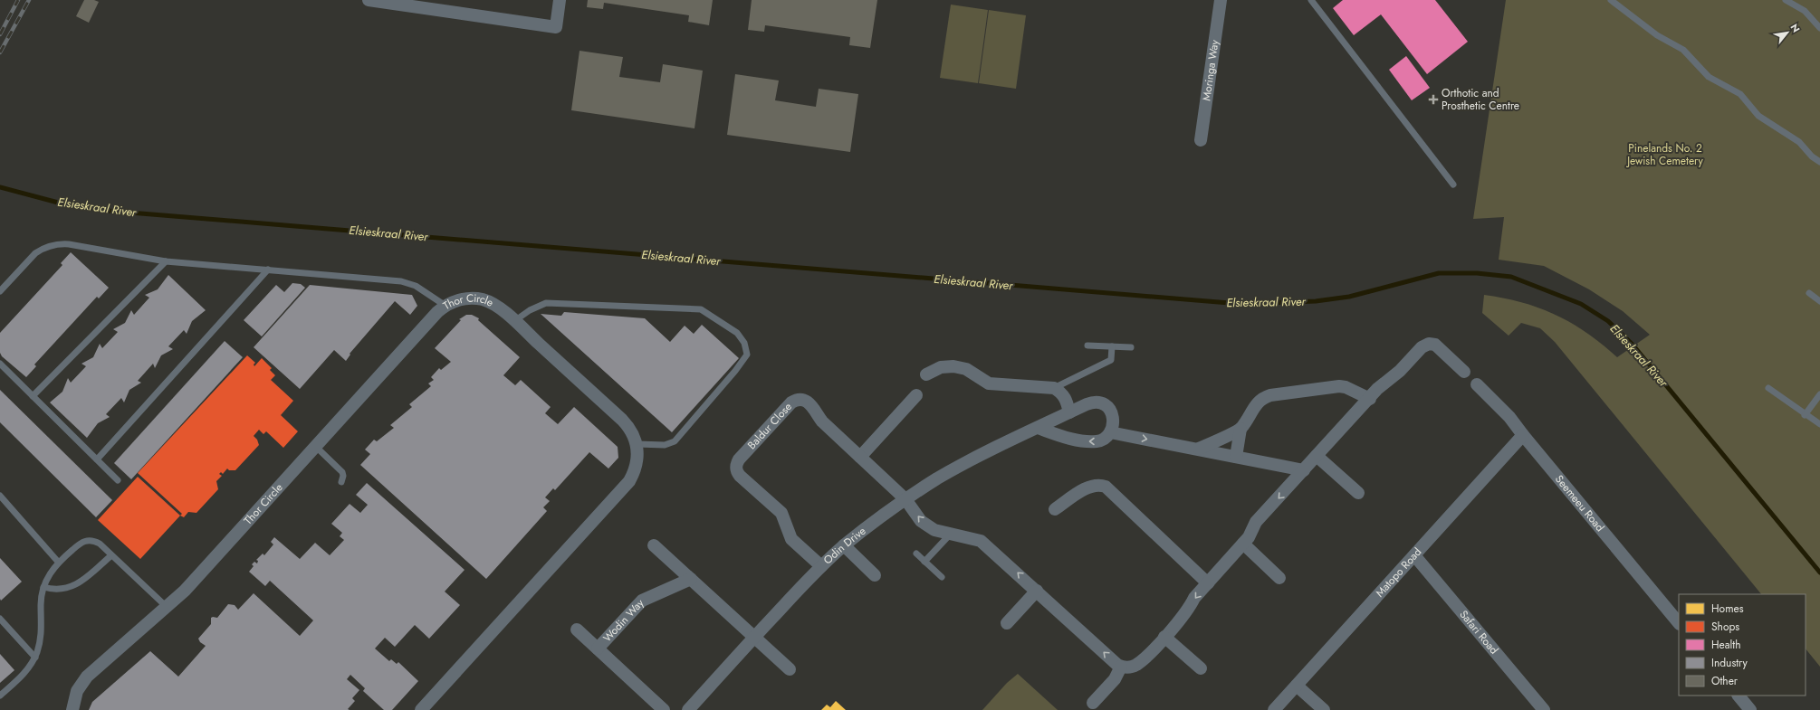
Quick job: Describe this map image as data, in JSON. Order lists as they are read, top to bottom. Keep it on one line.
{"streets":{"street":["Moringa Way","Thor Circle","Baldur Close","Seemeeu Road","Odin Drive","Matopo Road","Wodin Way","Safari Road"]},"crossings":[["Baldur Close","Odin Drive"],["Seemeeu Road","Matopo Road"],["Matopo Road","Safari Road"]],"one_way":["Baldur Close"],"water":["Elsieskraal River"],"parks":["Pinelands No. 2 Jewish Cemetery"],"places":{"health":["Orthotic and Prosthetic Centre"]},"legend":["Homes","Shops","Health","Industry","Other"],"north":"top right"}
